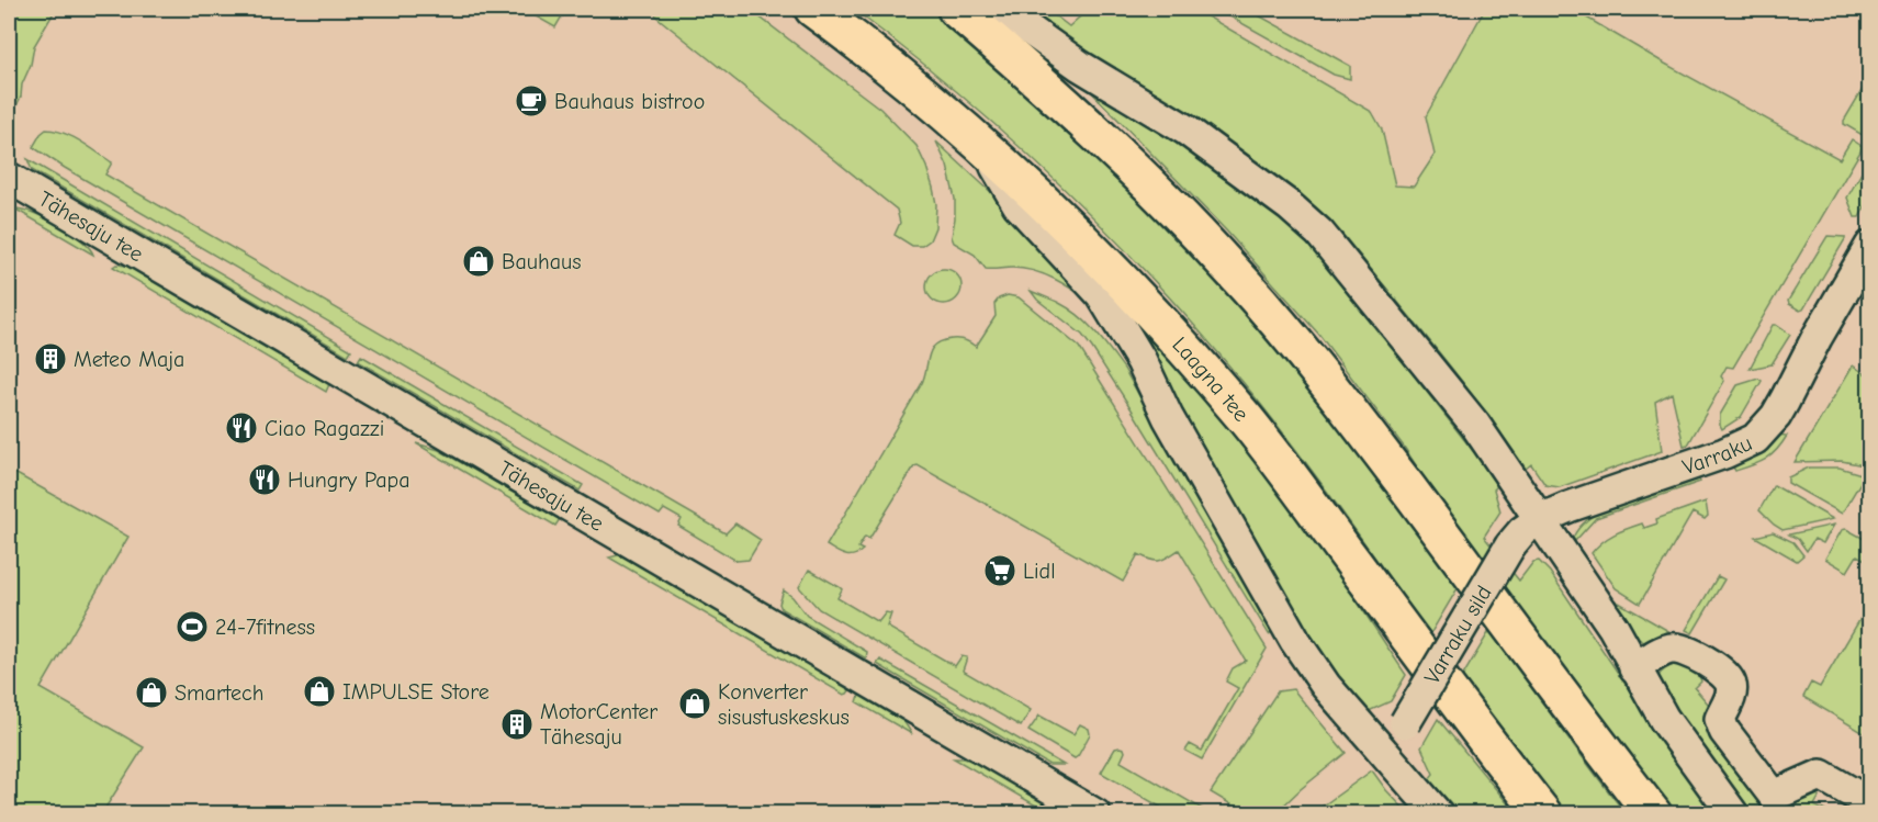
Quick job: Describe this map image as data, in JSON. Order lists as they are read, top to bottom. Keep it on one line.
{"streets":{"main road":["Laagna tee"],"street":["Tähesaju tee","Varraku","Varraku sild"]},"crossings":[["Varraku","Varraku sild"]],"places":{"cafe":["Bauhaus bistroo"],"shop":["Bauhaus","IMPULSE Store","Smartech","Konverter sisustuskeskus"],"building":["Meteo Maja","MotorCenter Tähesaju"],"restaurant":["Ciao Ragazzi","Hungry Papa"],"supermarket":["Lidl"],"sports":["24-7fitness"]}}
